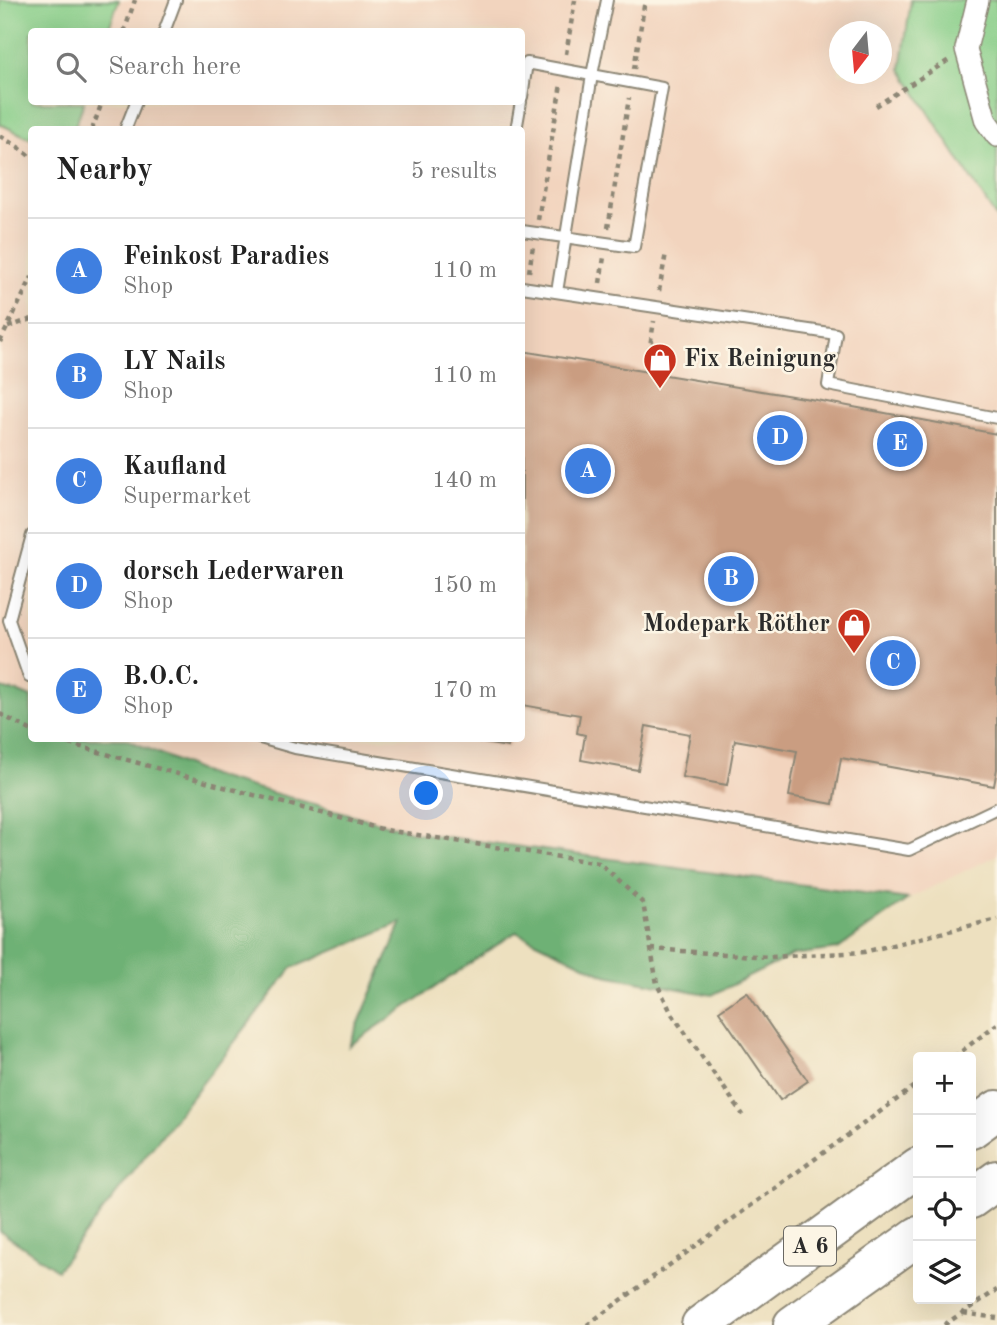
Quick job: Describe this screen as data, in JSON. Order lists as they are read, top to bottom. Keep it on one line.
{"streets":{"highway":["A 6"]},"places":{"shop":["Fix Reinigung","Modepark Röther"]},"north":"bottom","page":{"search":"Search here","heading":["Nearby","5 results"],"list":[{"mark":"A","name":"Feinkost Paradies","note":"Shop","value":"110 m"},{"mark":"B","name":"LY Nails","note":"Shop","value":"110 m"},{"mark":"C","name":"Kaufland","note":"Supermarket","value":"140 m"},{"mark":"D","name":"dorsch Lederwaren","note":"Shop","value":"150 m"},{"mark":"E","name":"B.O.C.","note":"Shop","value":"170 m"}],"pins":["D","E","A","B","C"],"map_buttons":["+","−"]}}
